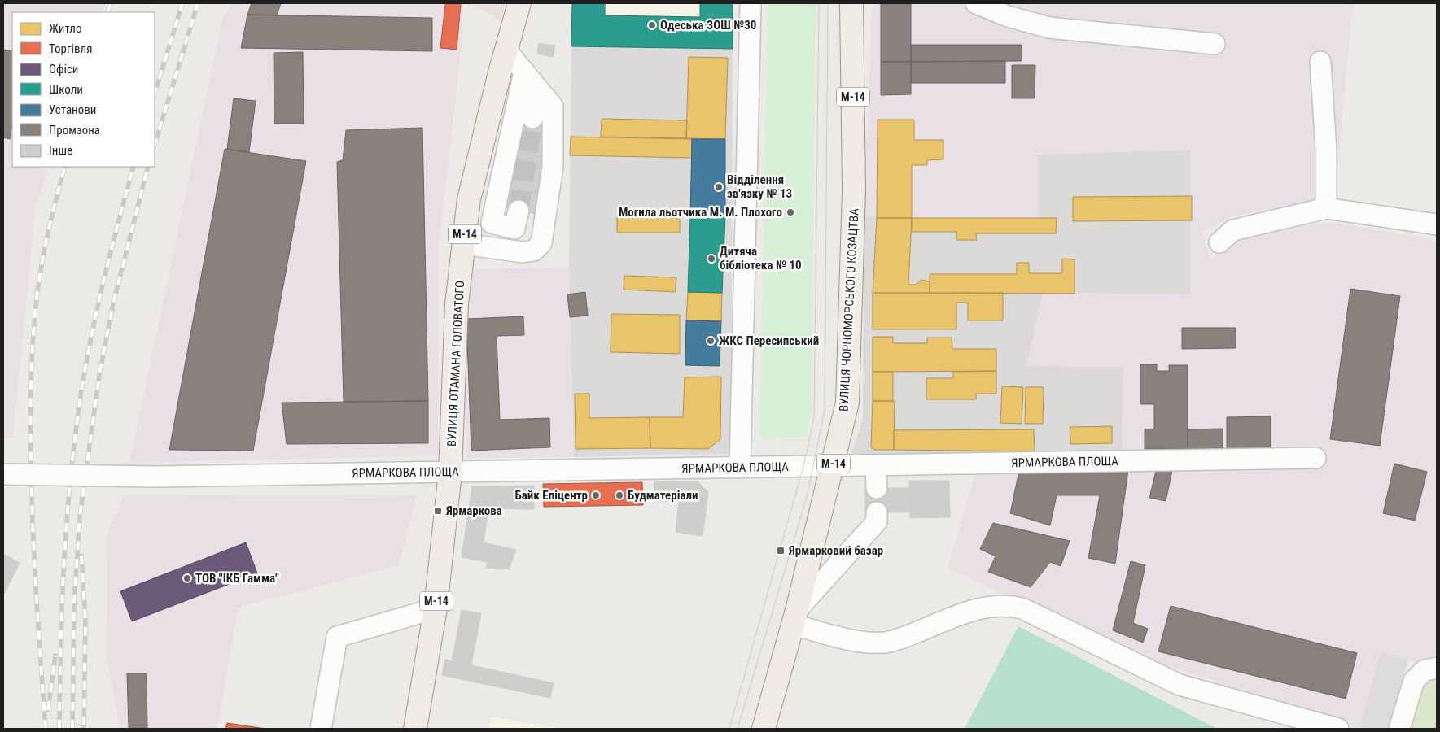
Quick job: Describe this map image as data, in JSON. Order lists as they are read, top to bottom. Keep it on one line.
{"streets":{"main road":["М-14","ВУЛИЦЯ ЧОРНОМОРСЬКОГО КОЗАЦТВА","ВУЛИЦЯ ОТАМАНА ГОЛОВАТОГО"],"street":["ЯРМАРКОВА ПЛОЩА"]},"crossings":[["ВУЛИЦЯ ЧОРНОМОРСЬКОГО КОЗАЦТВА","ЯРМАРКОВА ПЛОЩА"],["ВУЛИЦЯ ОТАМАНА ГОЛОВАТОГО","ЯРМАРКОВА ПЛОЩА"]],"places":{"other":["Одеська ЗОШ №30","Відділення зв'язку № 13","Могила льотчика М. М. Плохого","Дитяча бібліотека № 10","ЖКС Пересипський","Байк Епіцентр","Будматеріали","ТОВ \"ІКБ Гамма\""],"transit":["Ярмаркова","Ярмарковий базар"]},"legend":["Житло","Торгівля","Офіси","Школи","Установи","Промзона","Інше"]}
